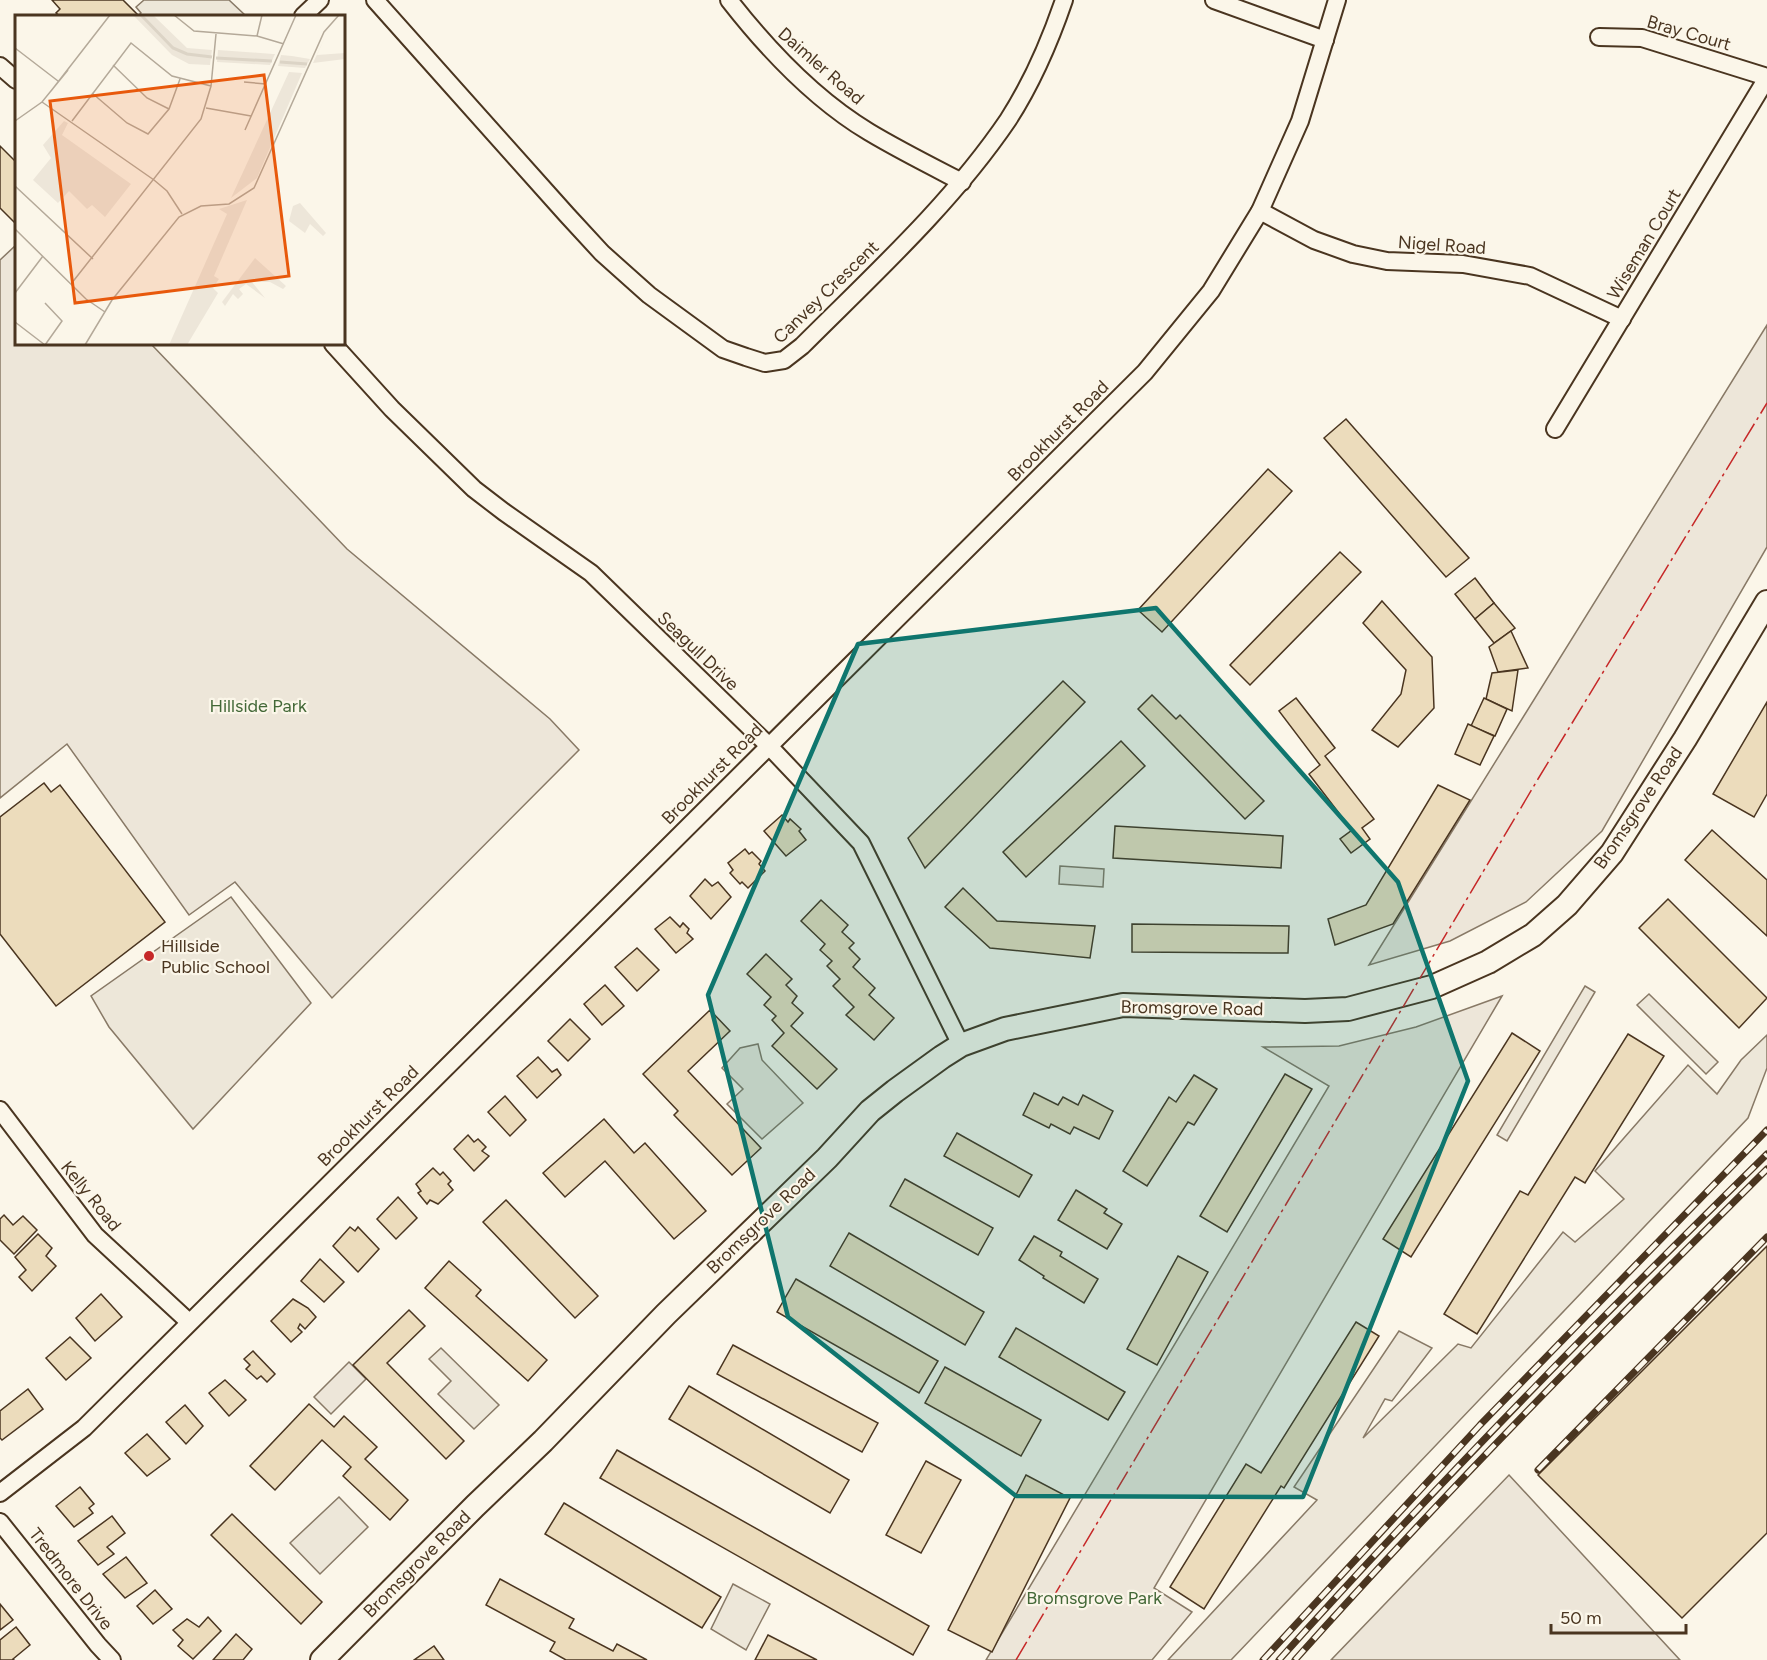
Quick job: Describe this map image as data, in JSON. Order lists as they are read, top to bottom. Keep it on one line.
{"streets":{"street":["Bray Court","Daimler Road","Wiseman Court","Nigel Road","Canvey Crescent","Brookhurst Road","Seagull Drive","Bromsgrove Road","Kelly Road","Tredmore Drive"]},"crossings":[["Bray Court","Wiseman Court"],["Daimler Road","Canvey Crescent"],["Wiseman Court","Nigel Road"],["Nigel Road","Brookhurst Road"],["Brookhurst Road","Seagull Drive"],["Brookhurst Road","Kelly Road"],["Seagull Drive","Bromsgrove Road"]],"parks":["Hillside Park","Bromsgrove Park"],"places":["Hillside Public School"],"scale_bar":"50 m"}
